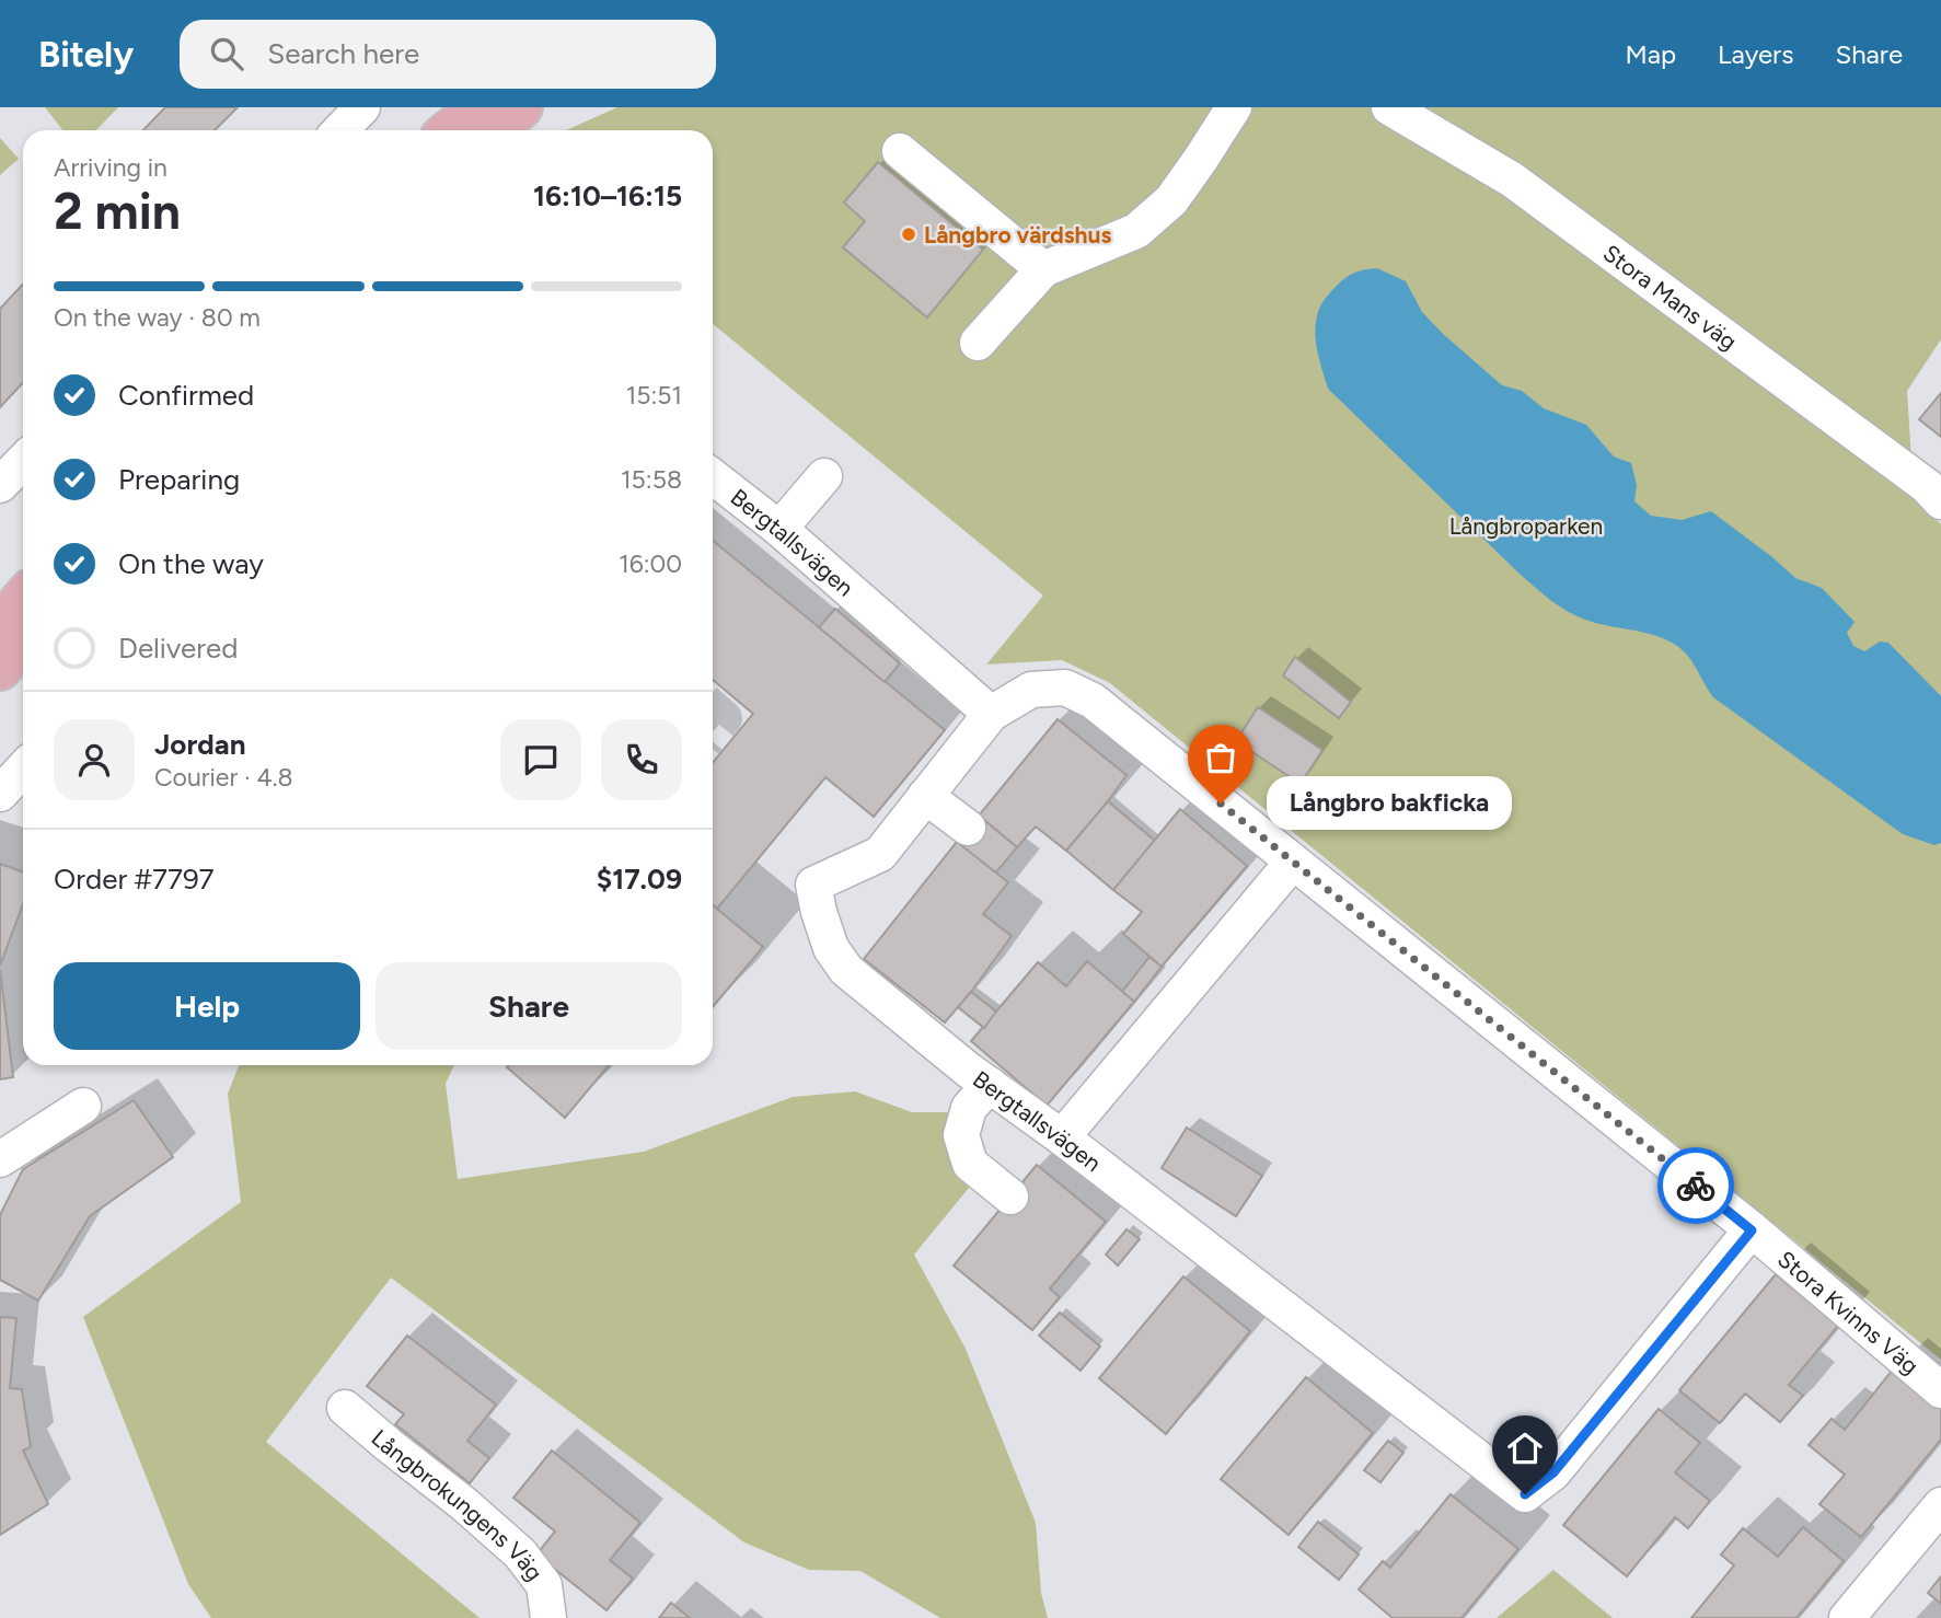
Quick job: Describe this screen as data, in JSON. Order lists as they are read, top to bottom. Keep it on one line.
{"streets":{"street":["Stora Mans väg","Bergtallsvägen","Stora Kvinns Väg","Långbrokungens Väg"]},"crossings":[["Bergtallsvägen","Stora Kvinns Väg"]],"parks":["Långbroparken"],"places":["Långbro värdshus","Långbro bakficka"],"page":{"header":"Bitely","search":"Search here","nav":["Map","Layers","Share"],"heading":["2 min","Arriving in","16:10–16:15"],"panel":["Jordan","Courier · 4.8","Order #7797","$17.09"],"bar":"On the way · 80 m","list":[["Confirmed","15:51"],["Preparing","15:58"],["On the way","16:00"],"Delivered"],"bubble":"Långbro bakficka","buttons":["Help","Share"]}}
